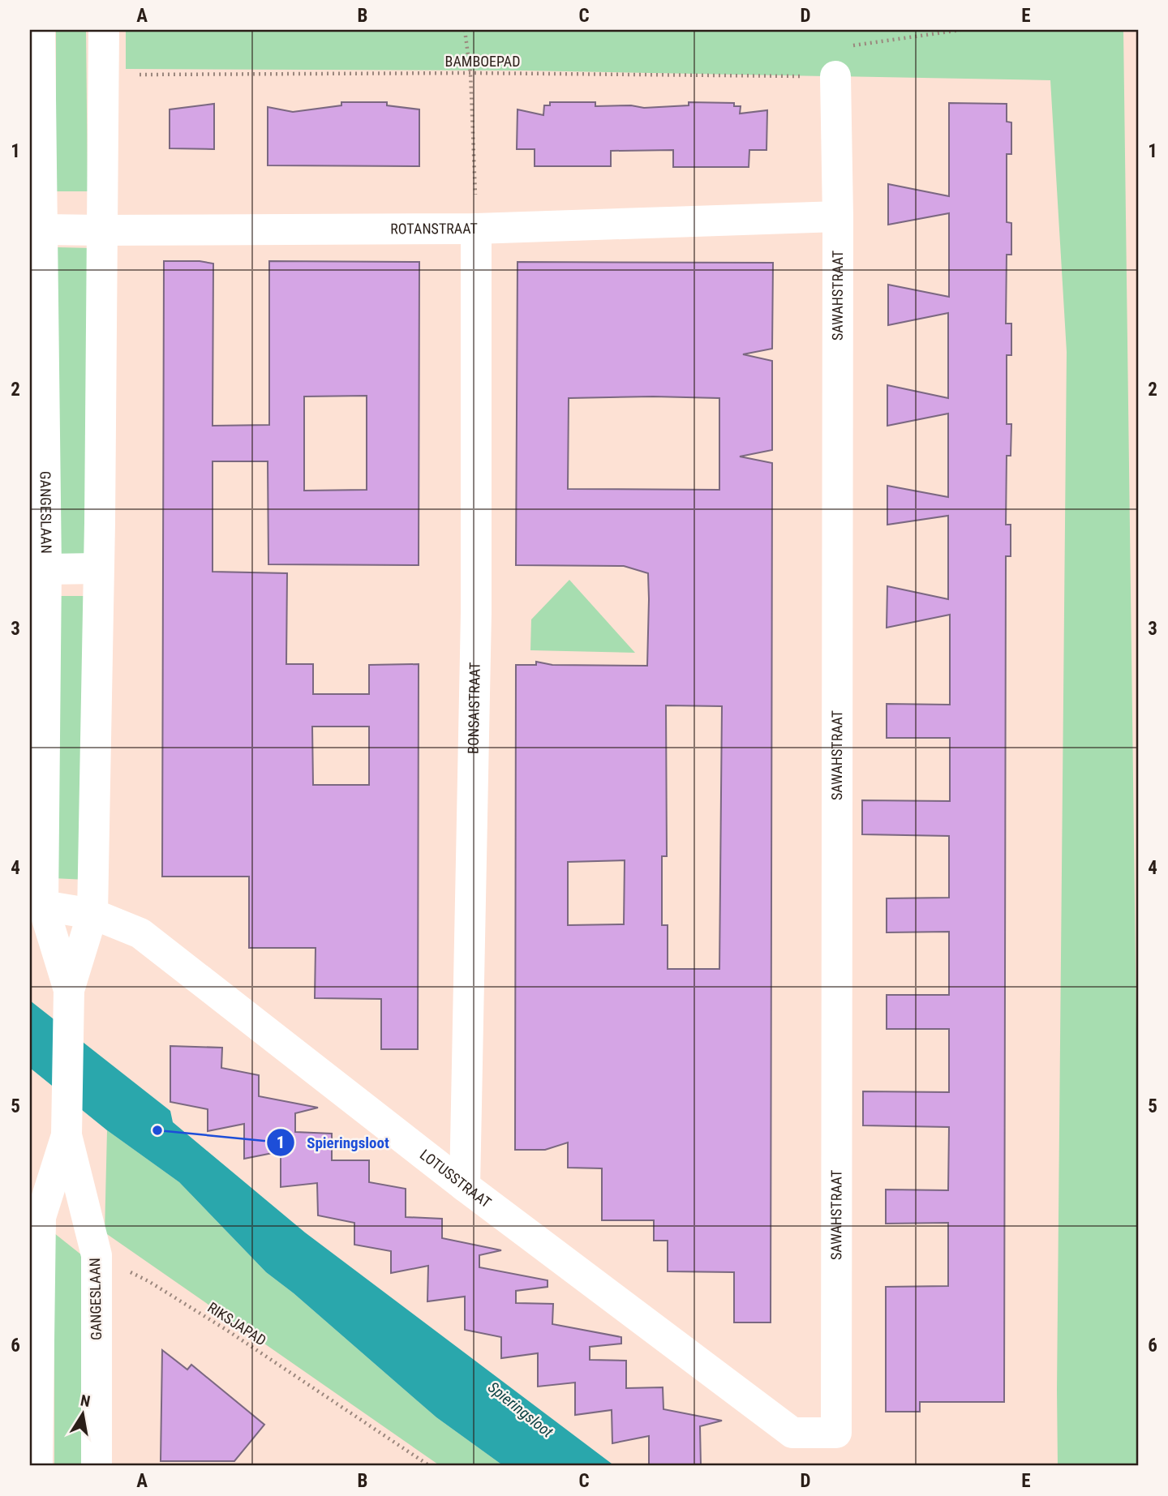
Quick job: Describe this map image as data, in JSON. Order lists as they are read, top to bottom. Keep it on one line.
{"streets":{"street":["ROTANSTRAAT","SAWAHSTRAAT","GANGESLAAN","BONSAISTRAAT","LOTUSSTRAAT"],"path":["BAMBOEPAD","RIKSJAPAD"]},"crossings":[["BAMBOEPAD","SAWAHSTRAAT"],["ROTANSTRAAT","SAWAHSTRAAT"],["ROTANSTRAAT","GANGESLAAN"],["ROTANSTRAAT","BONSAISTRAAT"],["SAWAHSTRAAT","LOTUSSTRAAT"],["GANGESLAAN","LOTUSSTRAAT"],["GANGESLAAN","RIKSJAPAD"],["BONSAISTRAAT","LOTUSSTRAAT"]],"water":["Spieringsloot"],"places":["Spieringsloot"],"north":"top","grid":{"columns":["A","B","C","D","E"],"rows":["1","2","3","4","5","6"]}}
